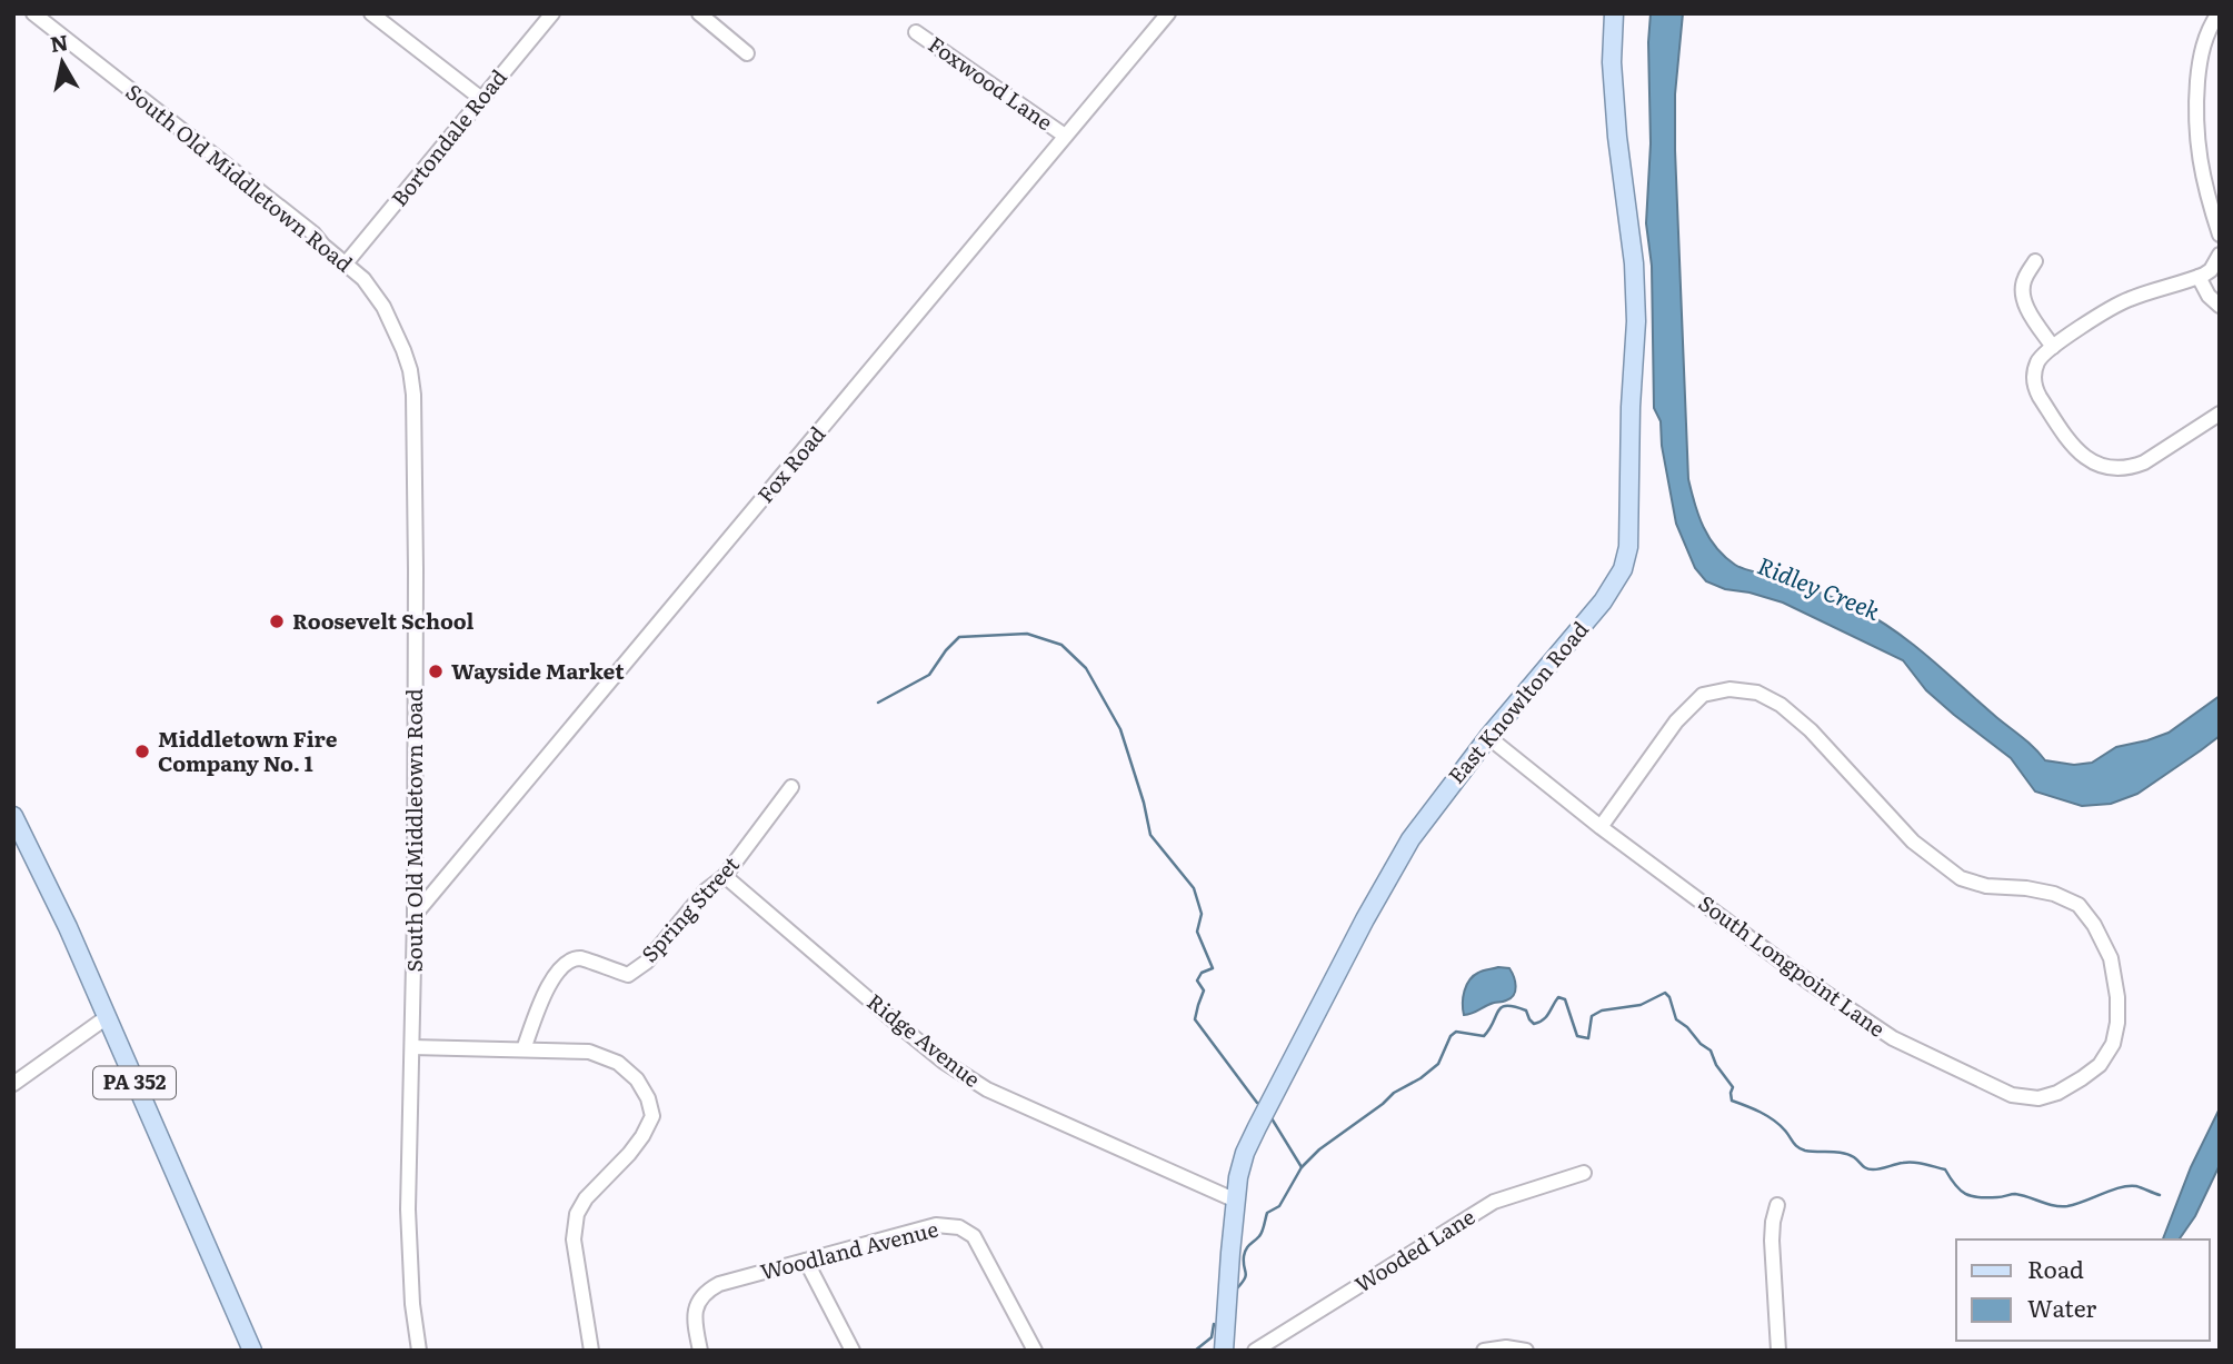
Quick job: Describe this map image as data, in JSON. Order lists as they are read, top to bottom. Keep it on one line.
{"streets":{"main road":["East Knowlton Road","PA 352"],"street":["Foxwood Lane","Bortondale Road","South Old Middletown Road","Fox Road","Spring Street","South Longpoint Lane","Ridge Avenue","Woodland Avenue","Wooded Lane"]},"crossings":[["Foxwood Lane","Fox Road"],["Bortondale Road","South Old Middletown Road"],["South Old Middletown Road","Fox Road"],["East Knowlton Road","South Longpoint Lane"],["East Knowlton Road","Ridge Avenue"],["Spring Street","Ridge Avenue"]],"water":["Ridley Creek"],"places":["Roosevelt School","Wayside Market","Middletown Fire Company No. 1"],"legend":["Road","Water"],"north":"top"}
